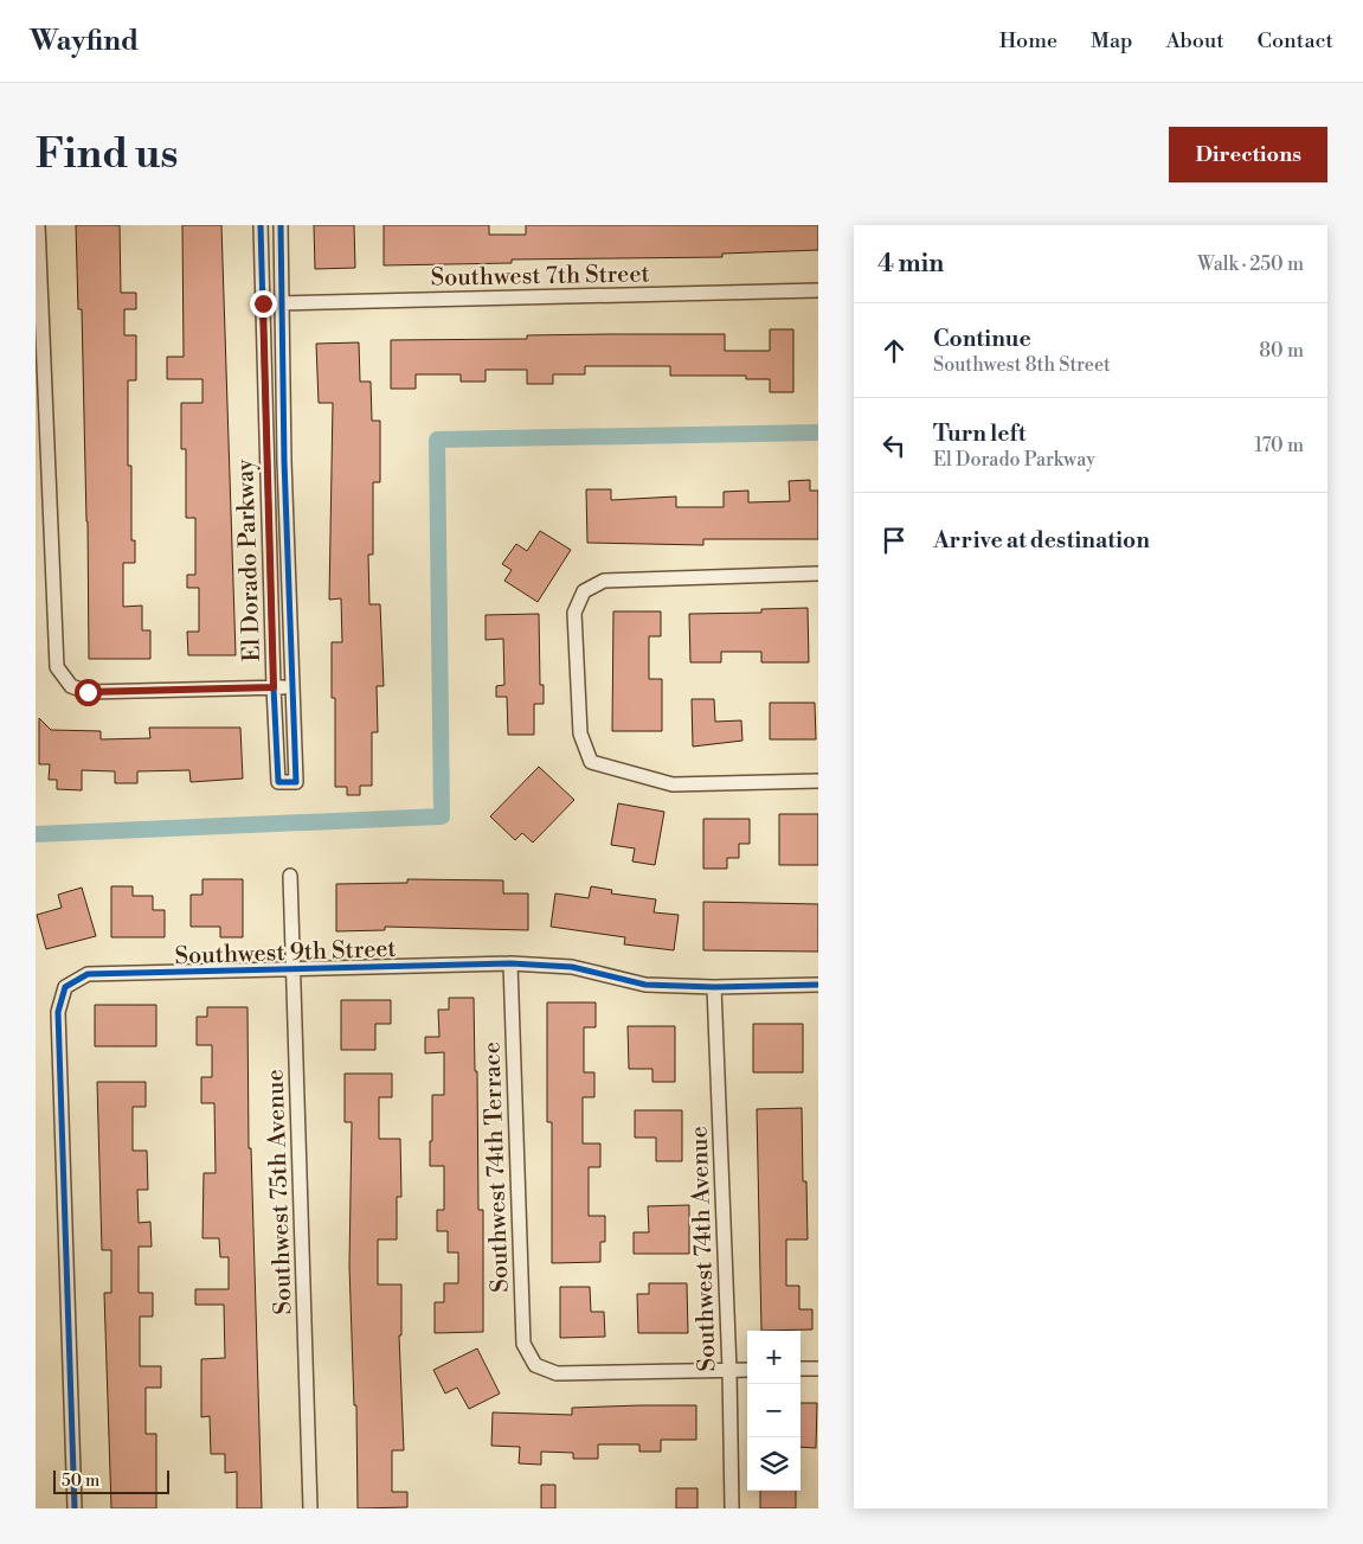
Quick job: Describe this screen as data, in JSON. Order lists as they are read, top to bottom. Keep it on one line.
{"streets":{"street":["Southwest 7th Street","El Dorado Parkway","Southwest 9th Street","Southwest 74th Terrace","Southwest 75th Avenue","Southwest 74th Avenue"]},"crossings":[["Southwest 7th Street","El Dorado Parkway"],["Southwest 9th Street","Southwest 74th Terrace"],["Southwest 9th Street","Southwest 75th Avenue"],["Southwest 9th Street","Southwest 74th Avenue"],["Southwest 74th Terrace","Southwest 74th Avenue"]],"scale_bar":"50 m","page":{"header":"Wayfind","nav":["Home","Map","About","Contact"],"buttons":"Directions","title":"Find us","heading":["4 min","Walk · 250 m"],"list":[["Continue","Southwest 8th Street","80 m"],["Turn left","El Dorado Parkway","170 m"],"Arrive at destination"],"map_buttons":["+","−"],"scale":"50 m"}}
